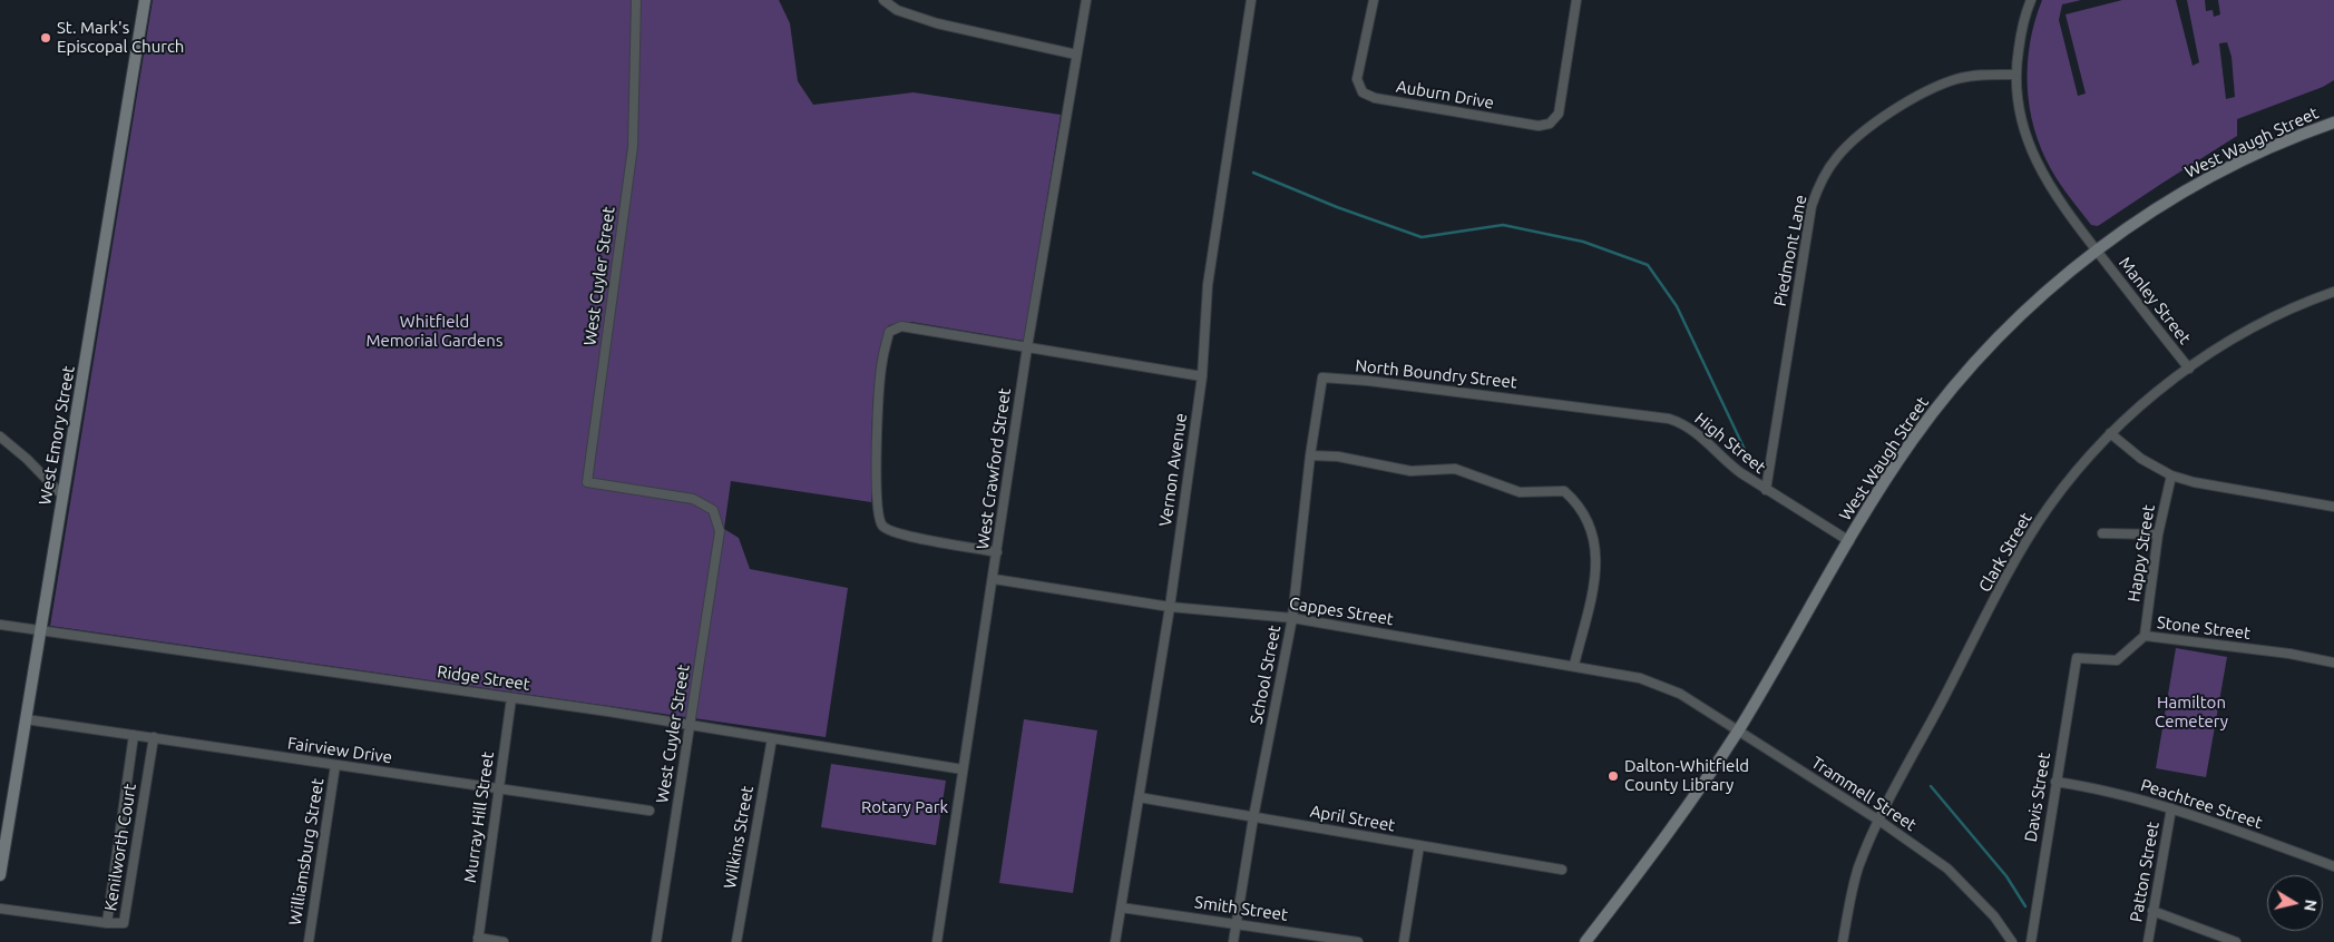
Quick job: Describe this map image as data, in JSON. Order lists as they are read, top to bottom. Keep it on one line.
{"streets":{"street":["Auburn Drive","West Waugh Street","Piedmont Lane","West Cuyler Street","Manley Street","North Boundry Street","West Emory Street","High Street","West Crawford Street","Vernon Avenue","Clark Street","Happy Street","Cappes Street","Stone Street","School Street","Ridge Street","Fairview Drive","Trammell Street","Davis Street","Peachtree Street","Murray Hill Street","April Street","Wilkins Street","Kenilworth Court","Williamsburg Street","Patton Street","Smith Street"]},"crossings":[["West Waugh Street","Manley Street"],["West Waugh Street","High Street"],["West Waugh Street","Trammell Street"],["Piedmont Lane","Manley Street"],["Piedmont Lane","High Street"],["West Cuyler Street","Ridge Street"],["Manley Street","Clark Street"],["North Boundry Street","High Street"],["North Boundry Street","School Street"],["West Emory Street","Ridge Street"],["West Emory Street","Fairview Drive"],["West Crawford Street","Cappes Street"],["West Crawford Street","Ridge Street"],["Vernon Avenue","Cappes Street"],["Vernon Avenue","April Street"],["Vernon Avenue","Smith Street"],["Clark Street","Trammell Street"],["Happy Street","Stone Street"],["Cappes Street","School Street"],["Cappes Street","Trammell Street"],["Stone Street","Davis Street"],["School Street","April Street"],["School Street","Smith Street"],["Ridge Street","Murray Hill Street"],["Ridge Street","Wilkins Street"],["Fairview Drive","Murray Hill Street"],["Fairview Drive","Kenilworth Court"],["Fairview Drive","Williamsburg Street"],["Davis Street","Peachtree Street"],["Peachtree Street","Patton Street"]],"parks":["Whitfield Memorial Gardens","Hamilton Cemetery","Rotary Park"],"places":["St. Mark's Episcopal Church","Dalton-Whitfield County Library"],"north":"right"}
